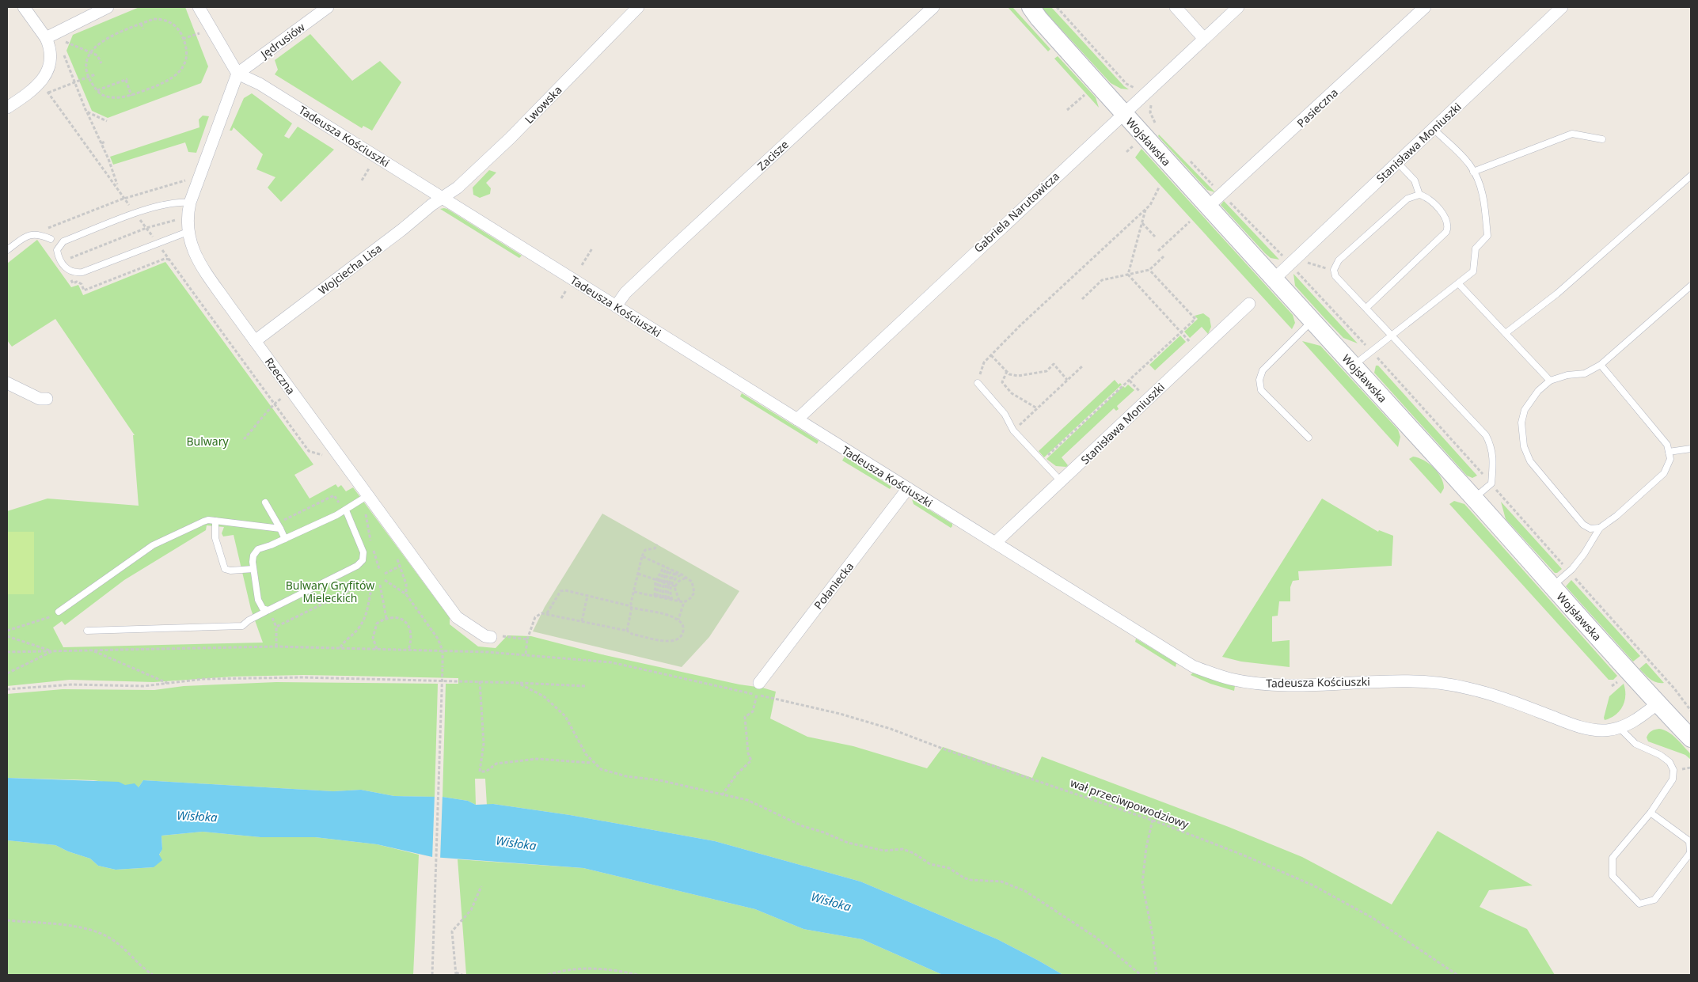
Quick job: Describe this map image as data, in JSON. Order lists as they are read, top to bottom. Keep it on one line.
{"streets":{"street":["Jędrusiów","Lwowska","Pasieczna","Tadeusza Kościuszki","Wojsławska","Stanisława Moniuszki","Zacisze","Gabriela Narutowicza","Wojciecha Lisa","Rzeczna","Połaniecka"],"path":["wał przeciwpowodziowy"]},"crossings":[["Jędrusiów","Tadeusza Kościuszki"],["Jędrusiów","Rzeczna"],["Lwowska","Tadeusza Kościuszki"],["Lwowska","Wojciecha Lisa"],["Pasieczna","Wojsławska"],["Tadeusza Kościuszki","Wojsławska"],["Tadeusza Kościuszki","Stanisława Moniuszki"],["Tadeusza Kościuszki","Zacisze"],["Tadeusza Kościuszki","Gabriela Narutowicza"],["Tadeusza Kościuszki","Wojciecha Lisa"],["Tadeusza Kościuszki","Rzeczna"],["Tadeusza Kościuszki","Połaniecka"],["Wojsławska","Stanisława Moniuszki"],["Wojsławska","Gabriela Narutowicza"],["Wojciecha Lisa","Rzeczna"],["Połaniecka","wał przeciwpowodziowy"]],"water":["Wisłoka"],"parks":["Bulwary","Bulwary Gryfitów Mieleckich"]}
